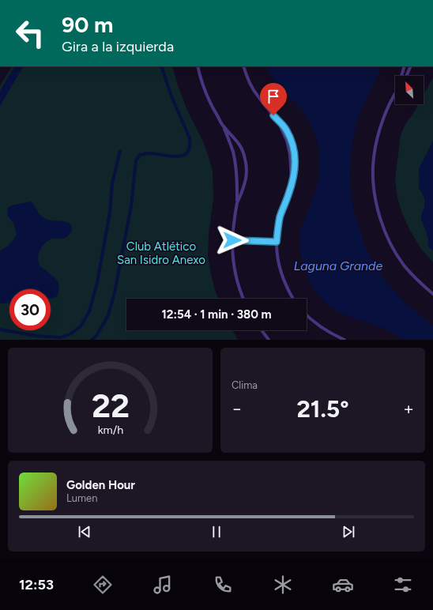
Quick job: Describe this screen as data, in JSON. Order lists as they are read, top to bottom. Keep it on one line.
{"water":["Laguna Grande"],"parks":["Club Atlético San Isidro Anexo"],"north":"top left","page":{"turn":["90 m","Gira a la izquierda"],"limit":"30","trip":"12:54 · 1 min · 380 m","tile":"Clima","heat":["−","21.5°","+"],"song":["Golden Hour","Lumen"],"tabs":"12:53","gauge":["22","km/h"]}}
